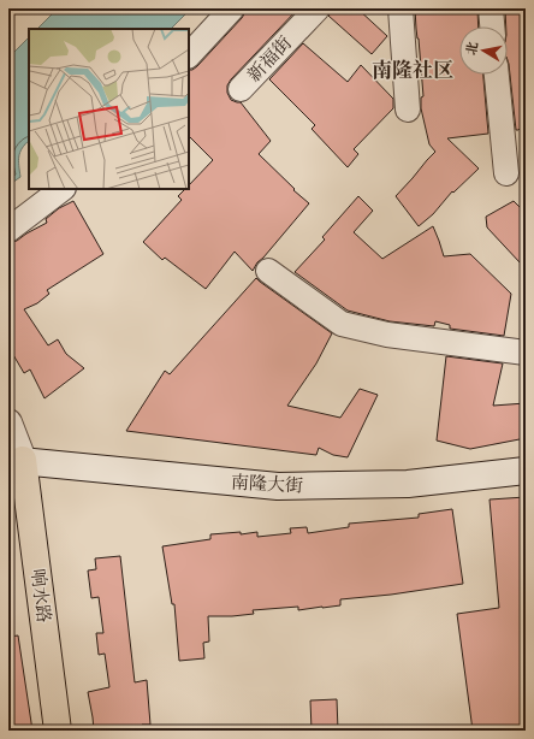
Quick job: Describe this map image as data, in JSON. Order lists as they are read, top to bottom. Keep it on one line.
{"streets":{"main road":["南隆大街","响水路"],"street":["新福街"]},"crossings":[["南隆大街","响水路"]],"districts":["南隆社区"],"north":"left"}
